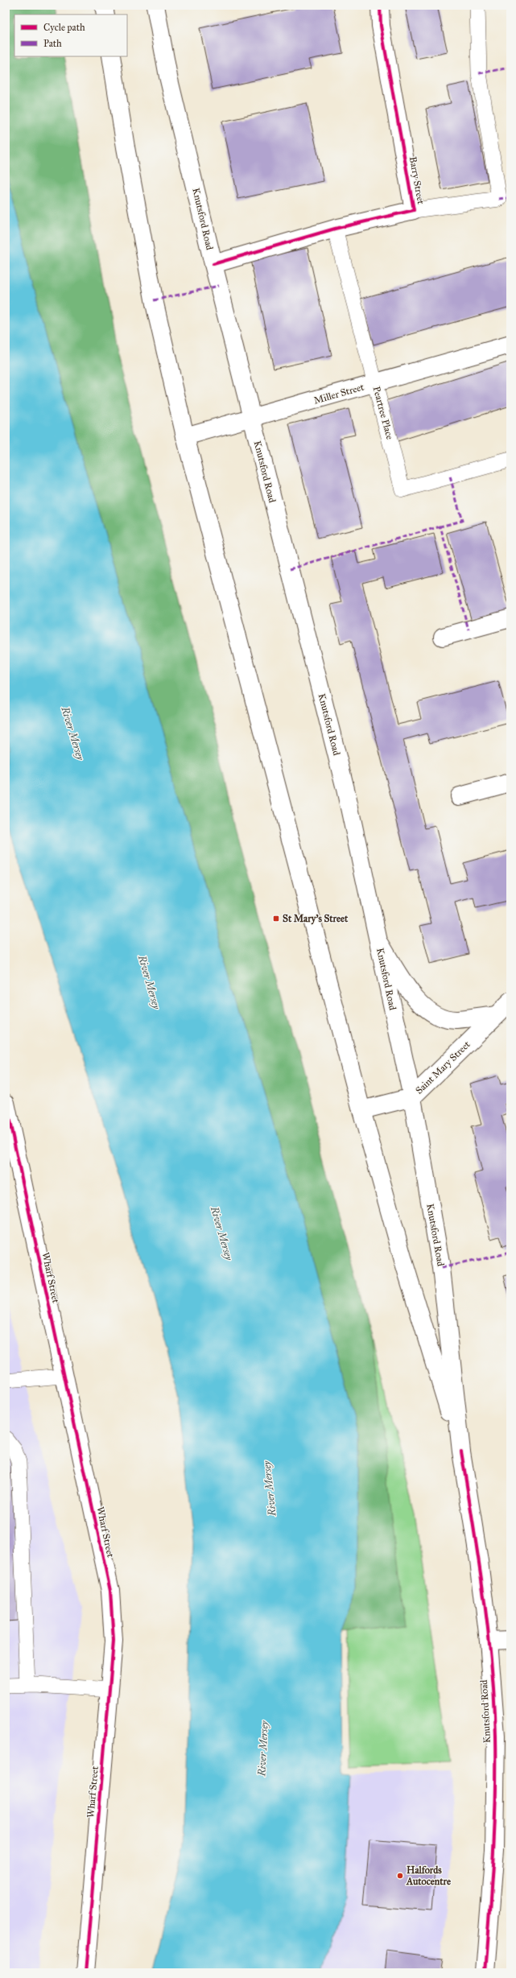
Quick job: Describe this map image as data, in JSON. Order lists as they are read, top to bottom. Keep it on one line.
{"streets":{"main road":["Barry Street","Knutsford Road","Miller Street","Saint Mary Street","Wharf Street"],"lane":["Peartree Place"]},"crossings":[["Barry Street","Knutsford Road"],["Barry Street","Peartree Place"],["Knutsford Road","Miller Street"],["Knutsford Road","Saint Mary Street"],["Miller Street","Peartree Place"]],"water":["River Mersey"],"places":{"transit":["St Mary's Street"],"other":["Halfords Autocentre"]},"legend":["Cycle path","Path"]}
